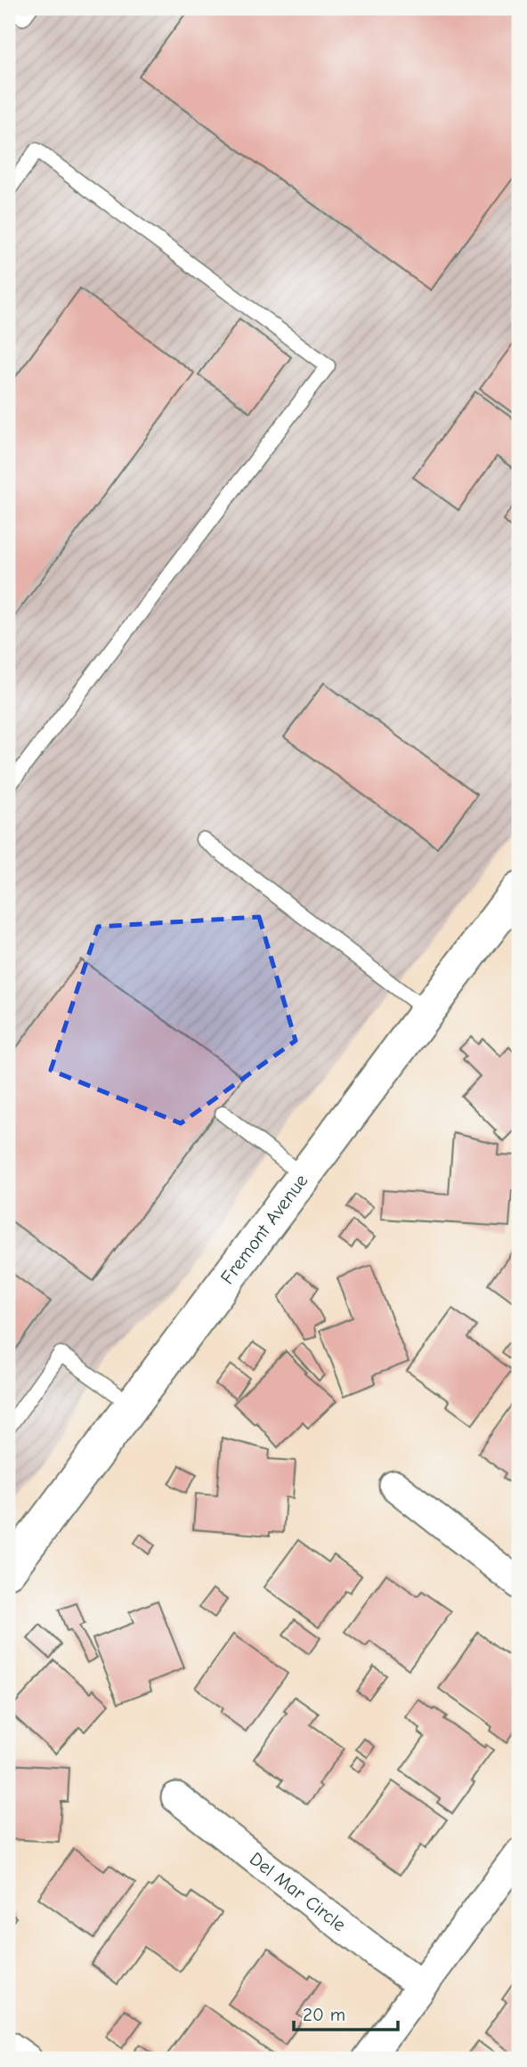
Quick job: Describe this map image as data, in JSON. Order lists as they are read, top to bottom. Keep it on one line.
{"streets":{"street":["Fremont Avenue","Del Mar Circle"]},"scale_bar":"20 m"}
